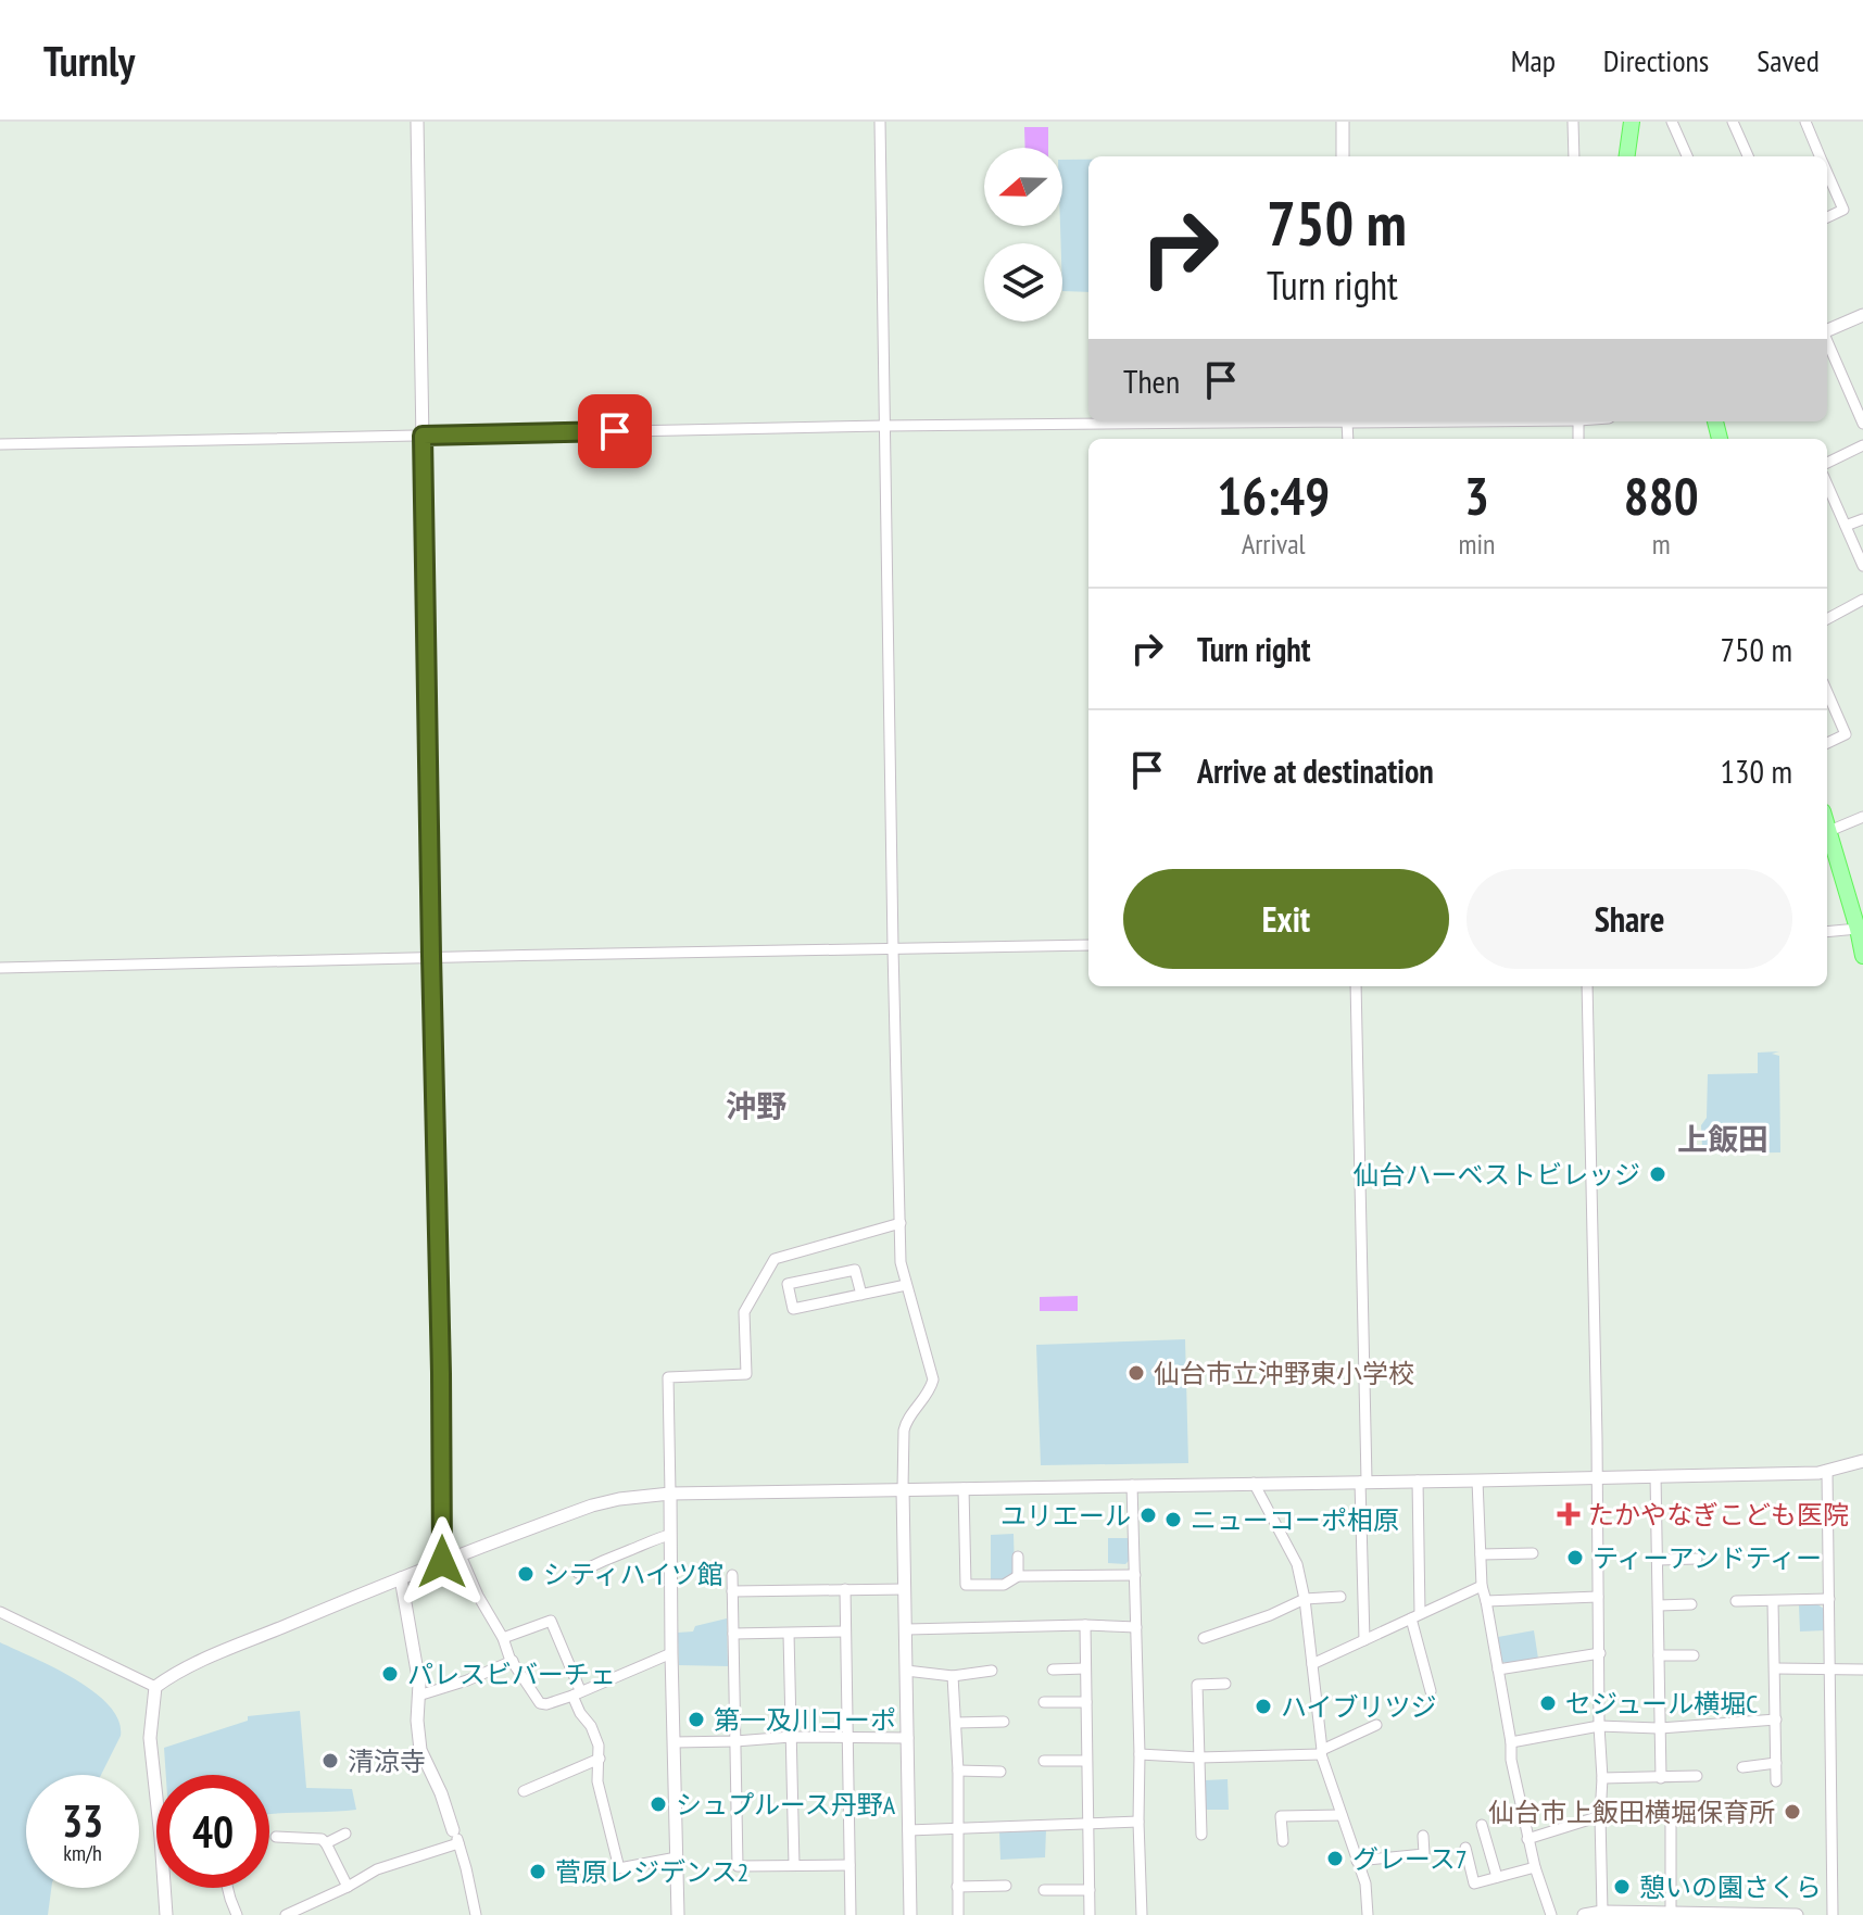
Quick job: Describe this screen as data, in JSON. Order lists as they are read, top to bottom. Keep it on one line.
{"districts":["沖野","上飯田"],"places":{"other":["仙台ハーベストビレッジ","仙台市立沖野東小学校","ユリエール","ニューコーポ相原","ティーアンドティー","シティハイツ館","パレスビバーチェ","セジュール横堀C","ハイブリツジ","第一及川コーポ","清涼寺","シュプルース丹野A","仙台市上飯田横堀保育所","グレース7","菅原レジデンス2","憩いの園さくら"],"health":["たかやなぎこども医院"]},"north":"left","page":{"header":"Turnly","nav":["Map","Directions","Saved"],"turn":["750 m","Turn right"],"then":"Then","eta":["16:49","Arrival","3","min","880","m"],"list":[{"name":"Turn right","value":"750 m"},{"name":"Arrive at destination","value":"130 m"}],"buttons":["Exit","Share"],"speed":"33 km/h","limit":"40"}}
